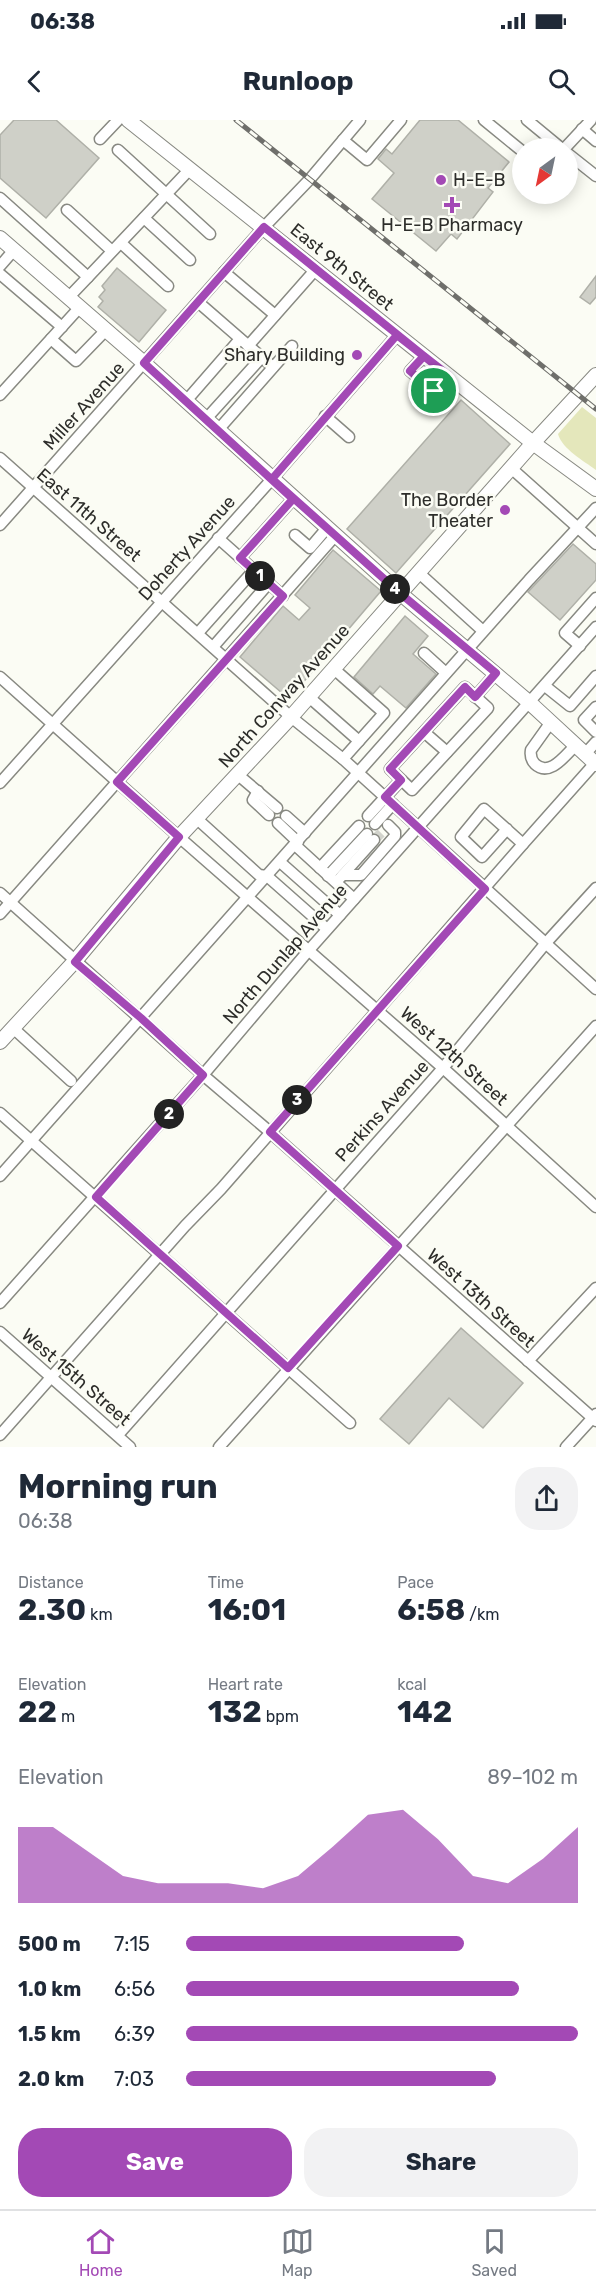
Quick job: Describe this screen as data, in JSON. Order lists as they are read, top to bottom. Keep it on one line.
{"streets":{"main road":["East 9th Street","North Conway Avenue"],"street":["Miller Avenue","East 11th Street","Doherty Avenue","North Dunlap Avenue","West 12th Street","Perkins Avenue","West 13th Street","West 15th Street"]},"crossings":[["East 9th Street","Miller Avenue"],["East 9th Street","Doherty Avenue"],["East 9th Street","North Conway Avenue"],["Miller Avenue","East 11th Street"],["East 11th Street","Doherty Avenue"],["East 11th Street","North Conway Avenue"],["East 11th Street","North Dunlap Avenue"],["East 11th Street","Perkins Avenue"],["Doherty Avenue","West 12th Street"],["North Conway Avenue","West 12th Street"],["North Conway Avenue","West 13th Street"],["North Dunlap Avenue","West 12th Street"],["North Dunlap Avenue","West 13th Street"],["West 12th Street","Perkins Avenue"],["Perkins Avenue","West 13th Street"],["Perkins Avenue","West 15th Street"]],"places":{"other":["H-E-B","Shary Building","The Border Theater"],"health":["H-E-B Pharmacy"]},"north":"bottom left","page":{"status":"06:38","header":"Runloop","pins":["1","4","3","2"],"heading":["Morning run","06:38"],"stats":[["Distance","2.30 km"],["Time","16:01"],["Pace","6:58 /km"],["Elevation","22 m"],["Heart rate","132 bpm"],["kcal","142"]],"chart":["Elevation","89–102 m"],"list":[{"name":"500 m","note":"7:15"},{"name":"1.0 km","note":"6:56"},{"name":"1.5 km","note":"6:39"},{"name":"2.0 km","note":"7:03"}],"buttons":["Save","Share"],"tabs":["Home","Map","Saved"]}}
